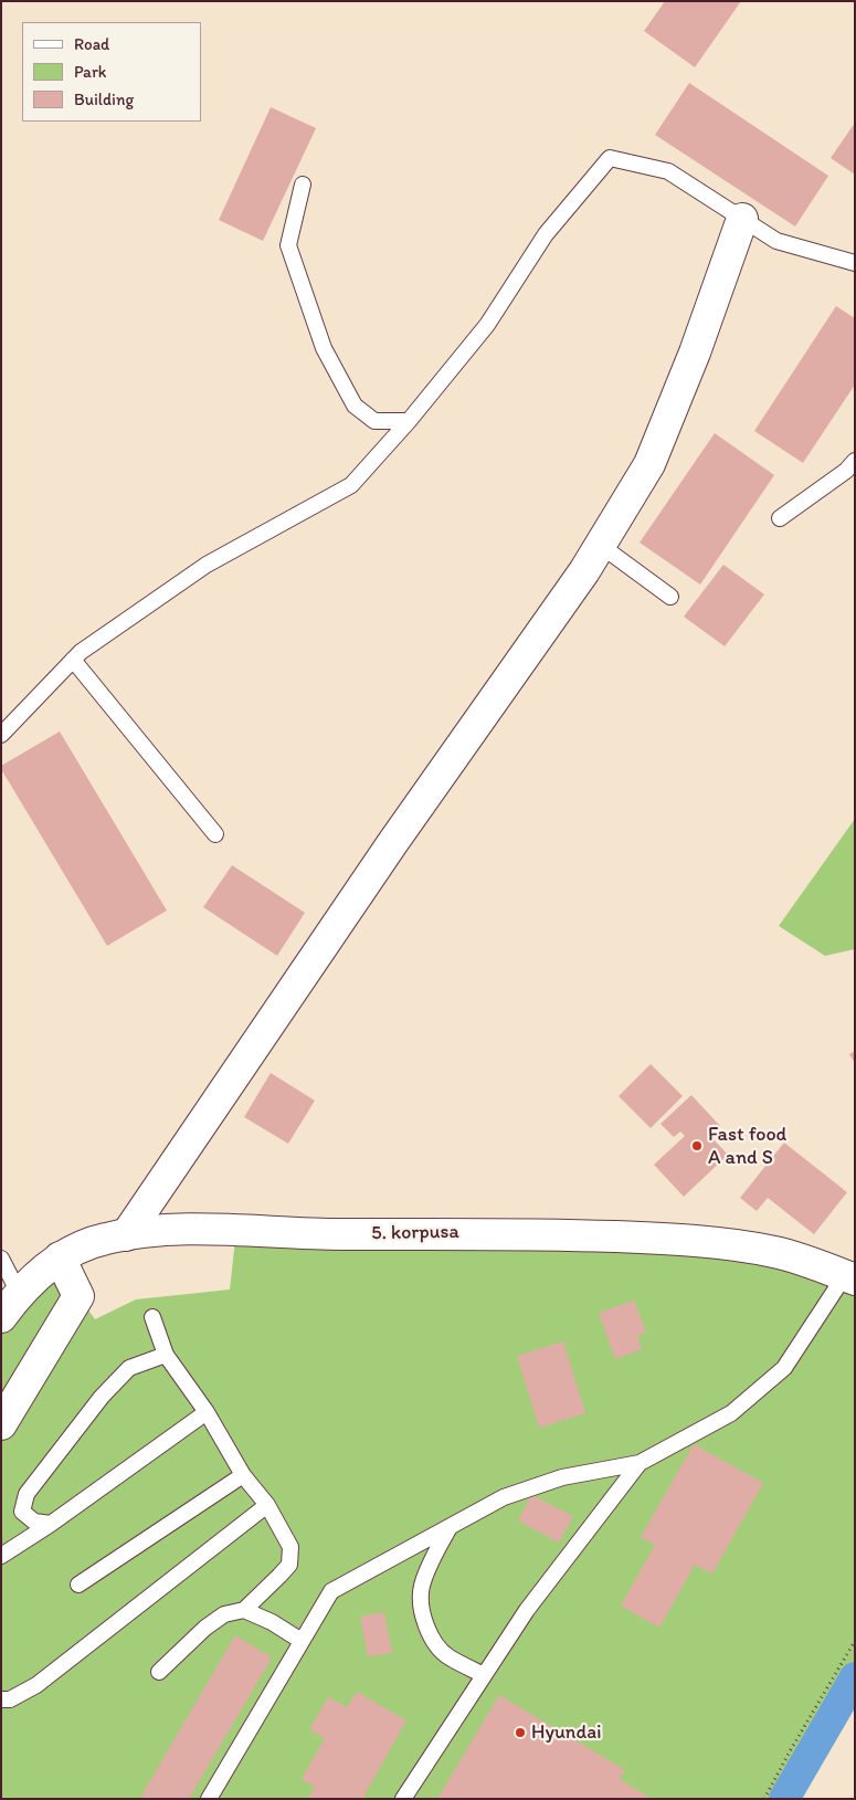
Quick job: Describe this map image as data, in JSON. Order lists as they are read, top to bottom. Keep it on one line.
{"streets":{"street":["5. korpusa"]},"places":["Fast food A and S","Hyundai"],"legend":["Road","Park","Building"]}
